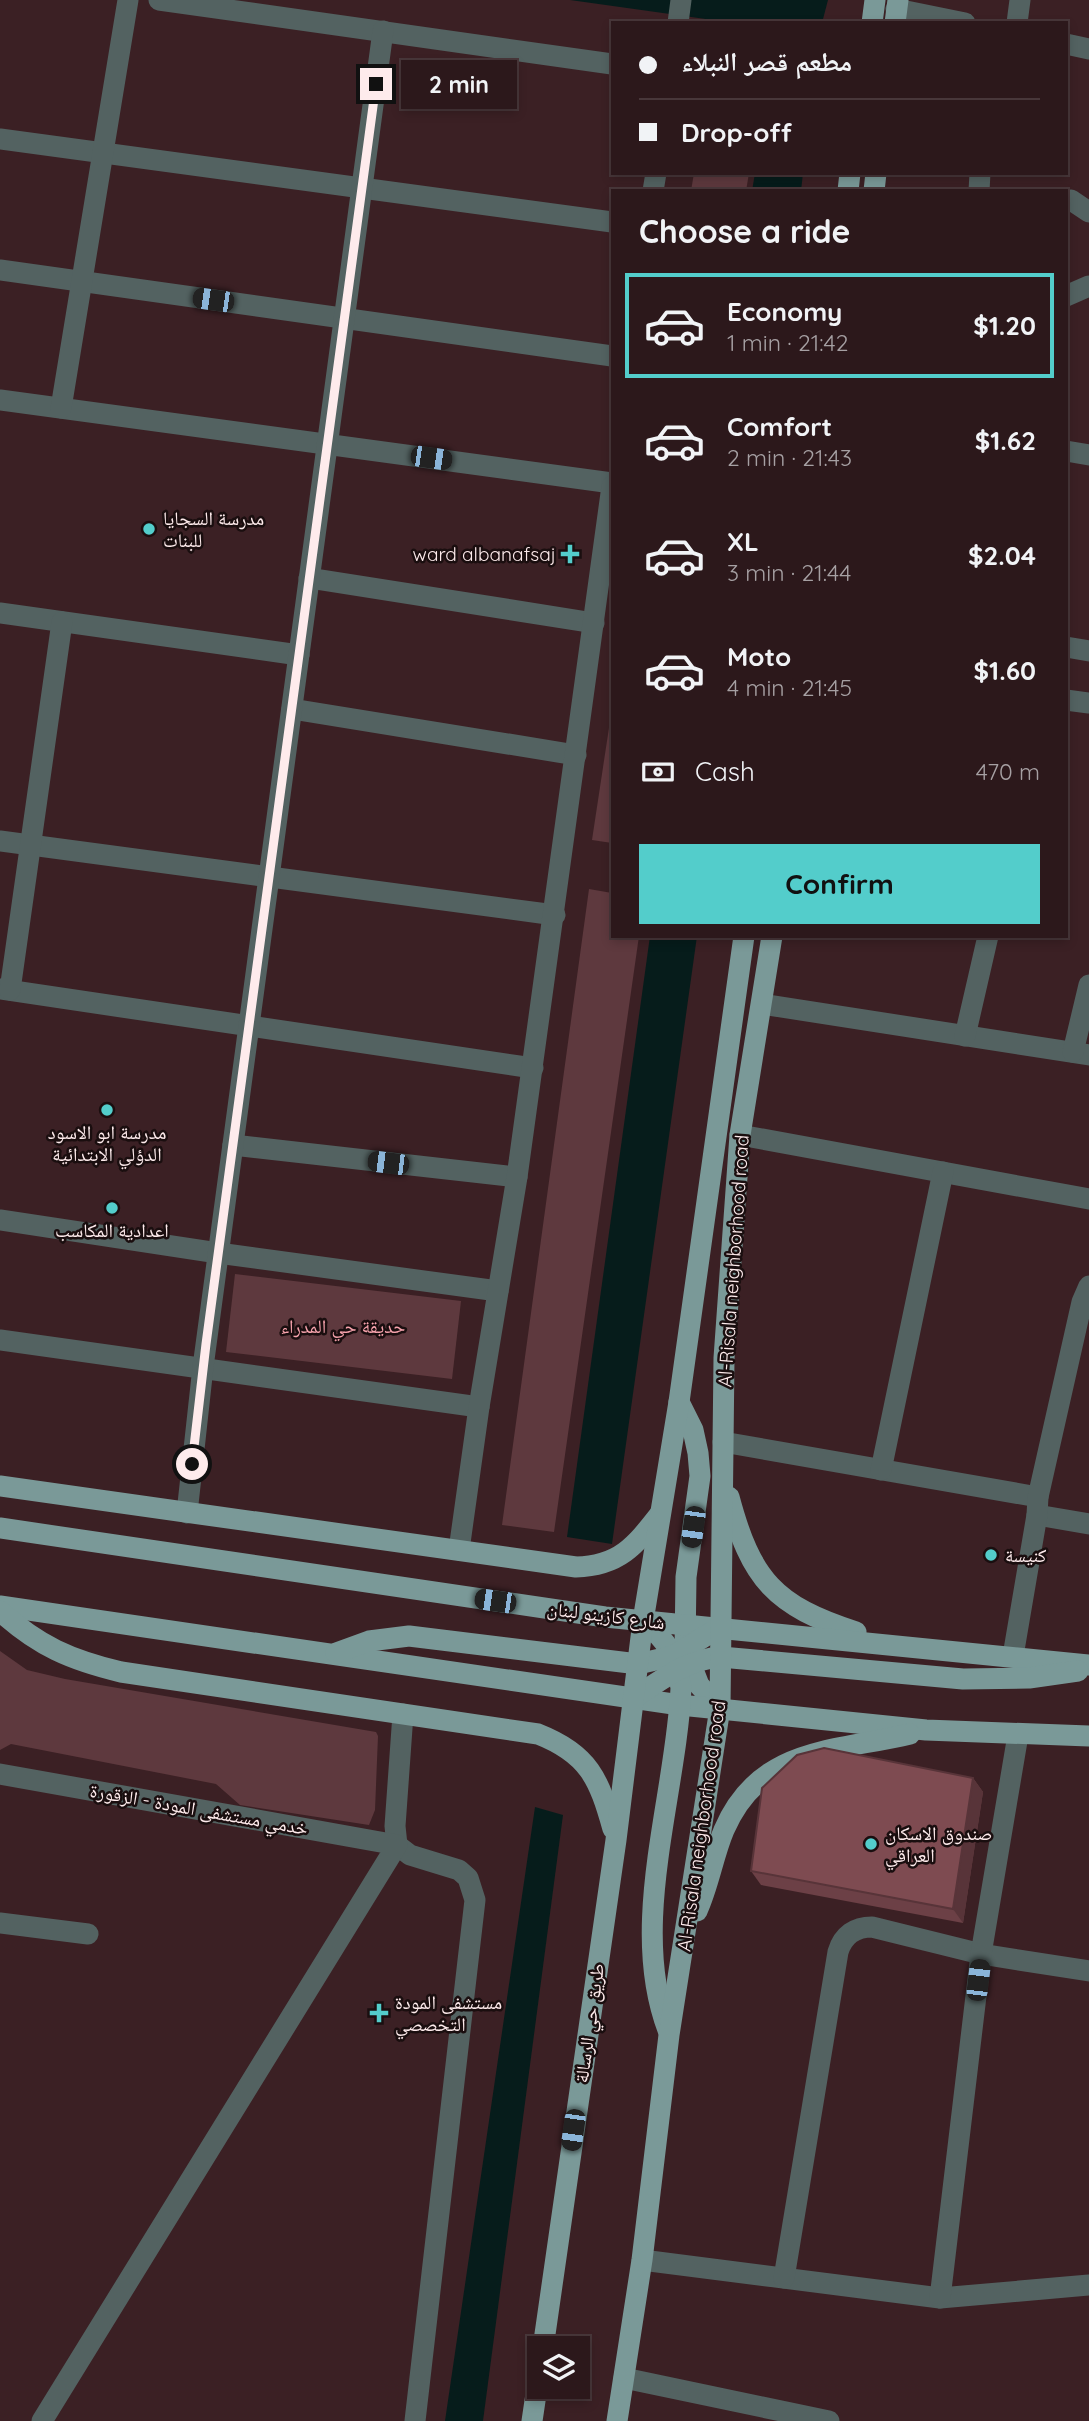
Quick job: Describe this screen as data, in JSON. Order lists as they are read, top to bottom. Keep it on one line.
{"streets":{"main road":["Al-Risala neighborhood road","شارع كازينو لبنان","طريق حي الرسالة"],"street":["خدمي مستشفى المودة - الزقورة"]},"crossings":[["Al-Risala neighborhood road","شارع كازينو لبنان"],["Al-Risala neighborhood road","طريق حي الرسالة"]],"parks":["حديقة حي المدراء"],"places":{"other":["مدرسة السجايا للبنات","مدرسة ابو الاسود الدؤلي الابتدائية","اعدادية المكاسب","كنيسة","صندوق الاسكان العراقي"],"health":["ward albanafsaj","مستشفى المودة التخصصي"]},"page":{"banner":["مطعم قصر النبلاء","Drop-off"],"bubble":"2 min","heading":"Choose a ride","list":[{"name":"Economy","note":"1 min · 21:42","value":"$1.20"},{"name":"Comfort","note":"2 min · 21:43","value":"$1.62"},{"name":"XL","note":"3 min · 21:44","value":"$2.04"},{"name":"Moto","note":"4 min · 21:45","value":"$1.60"}],"pay":["Cash","470 m"],"buttons":"Confirm"}}
